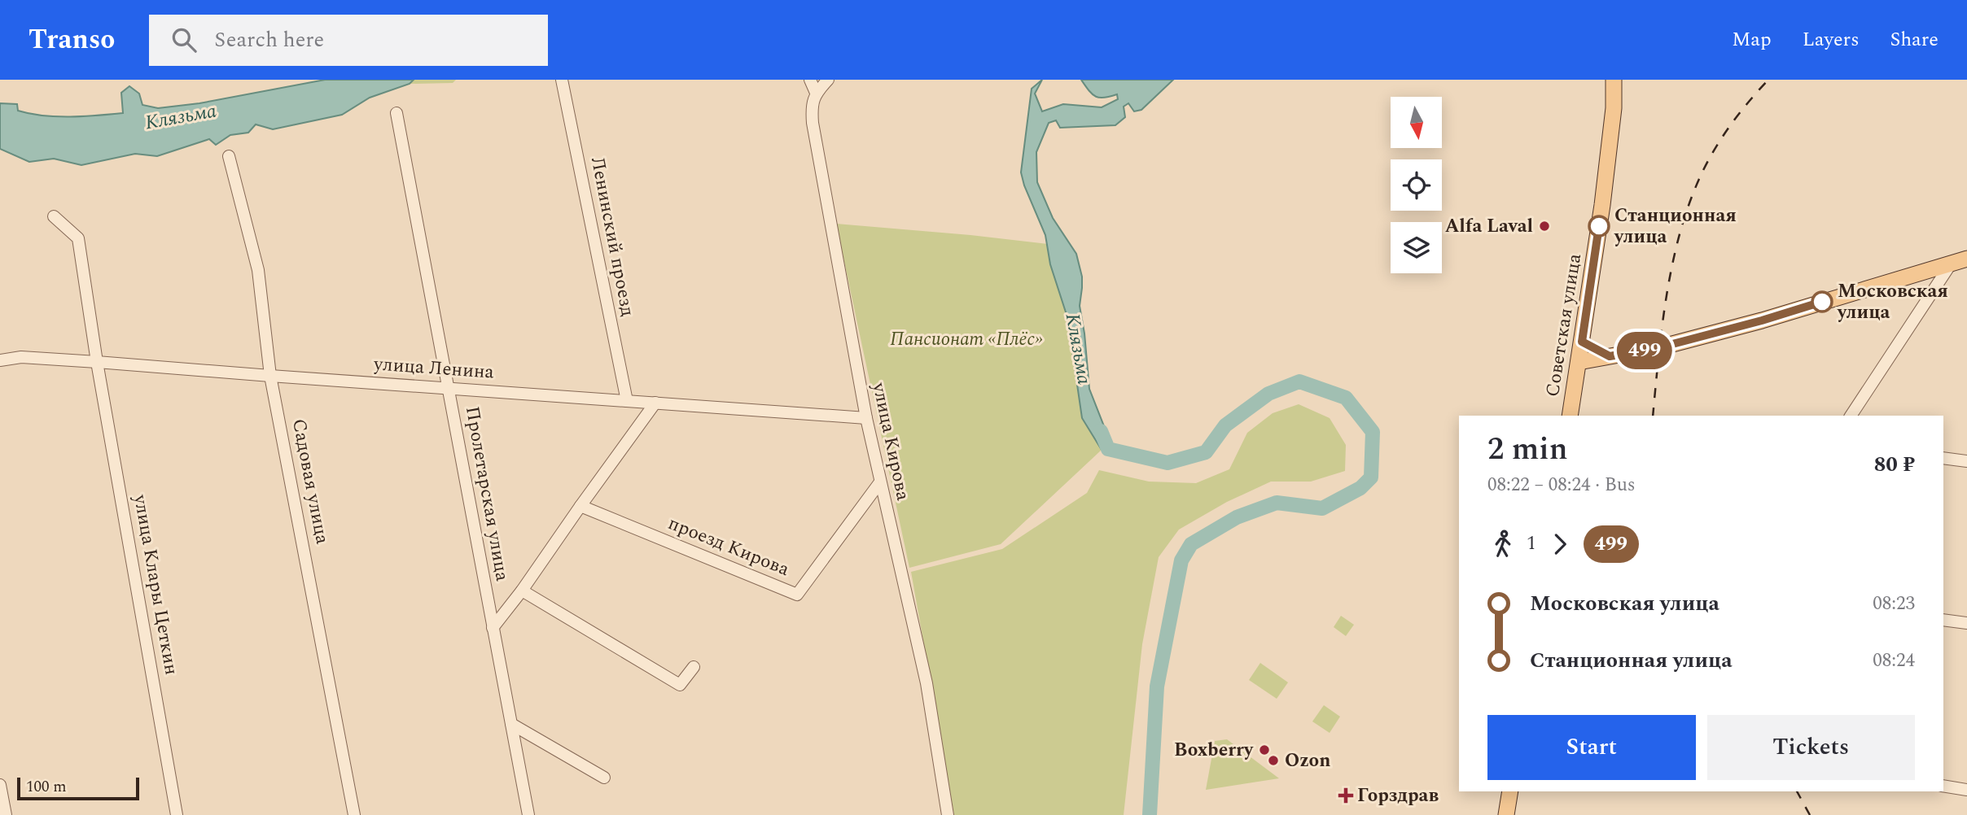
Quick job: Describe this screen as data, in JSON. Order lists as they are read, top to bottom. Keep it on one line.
{"streets":{"main road":["Советская улица"],"street":["Ленинский проезд","улица Ленина","улица Кирова","Садовая улица","Пролетарская улица","проезд Кирова","улица Клары Цеткин"]},"crossings":[["Ленинский проезд","улица Ленина"],["улица Ленина","улица Кирова"],["улица Ленина","Садовая улица"],["улица Ленина","Пролетарская улица"],["улица Ленина","улица Клары Цеткин"],["улица Кирова","проезд Кирова"]],"water":["Клязьма"],"parks":["Пансионат «Плёс»"],"places":{"other":["Alfa Laval","Станционная улица","Московская улица","Boxberry","Ozon"],"health":["Горздрав"]},"lines":["bus line 499"],"scale_bar":"100 m","north":"bottom","page":{"header":"Transo","search":"Search here","nav":["Map","Layers","Share"],"on_map":"499","heading":["2 min","08:22 – 08:24 · Bus","80 ₽"],"legs":["1","499"],"list":[{"name":"Московская улица","value":"08:23"},{"name":"Станционная улица","value":"08:24"}],"buttons":["Start","Tickets"],"scale":"100 m"}}
